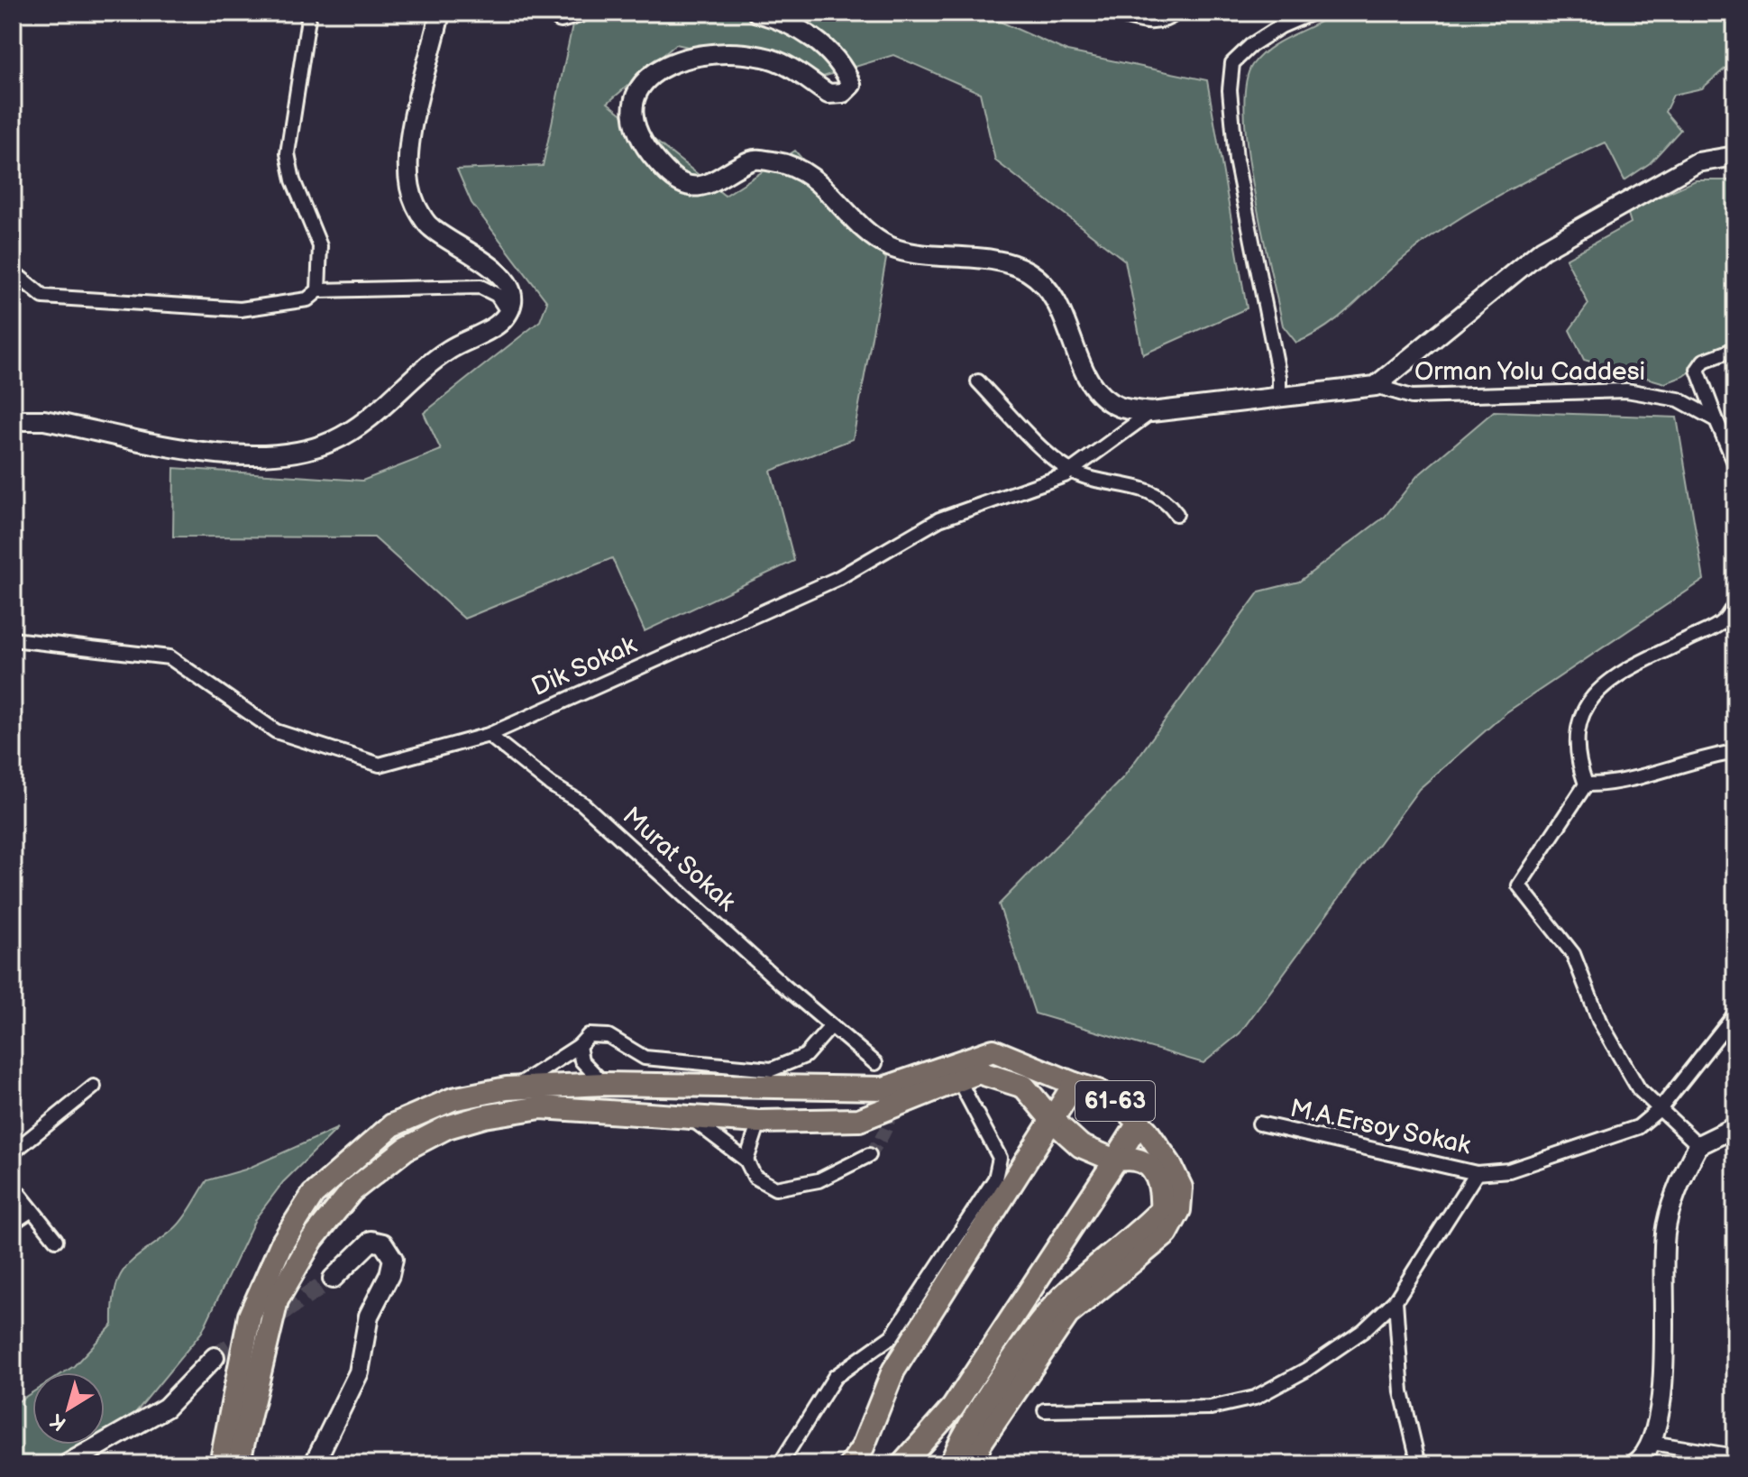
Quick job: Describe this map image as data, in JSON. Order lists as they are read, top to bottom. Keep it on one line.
{"streets":{"main road":["61-63"],"street":["Orman Yolu Caddesi","Dik Sokak","Murat Sokak","M.A.Ersoy Sokak"]},"crossings":[["Dik Sokak","Murat Sokak"]],"north":"bottom left"}
